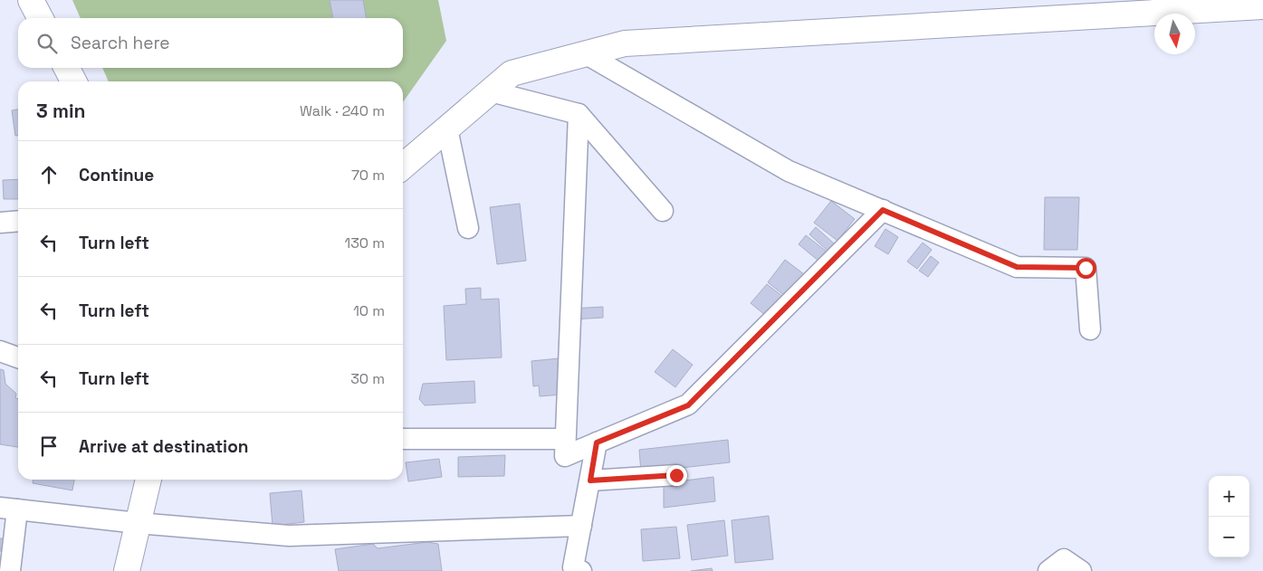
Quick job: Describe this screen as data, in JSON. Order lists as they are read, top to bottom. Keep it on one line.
{"north":"bottom","page":{"search":"Search here","heading":["3 min","Walk · 240 m"],"list":[["Continue","70 m"],["Turn left","130 m"],["Turn left","10 m"],["Turn left","30 m"],"Arrive at destination"],"map_buttons":["+","−"]}}
